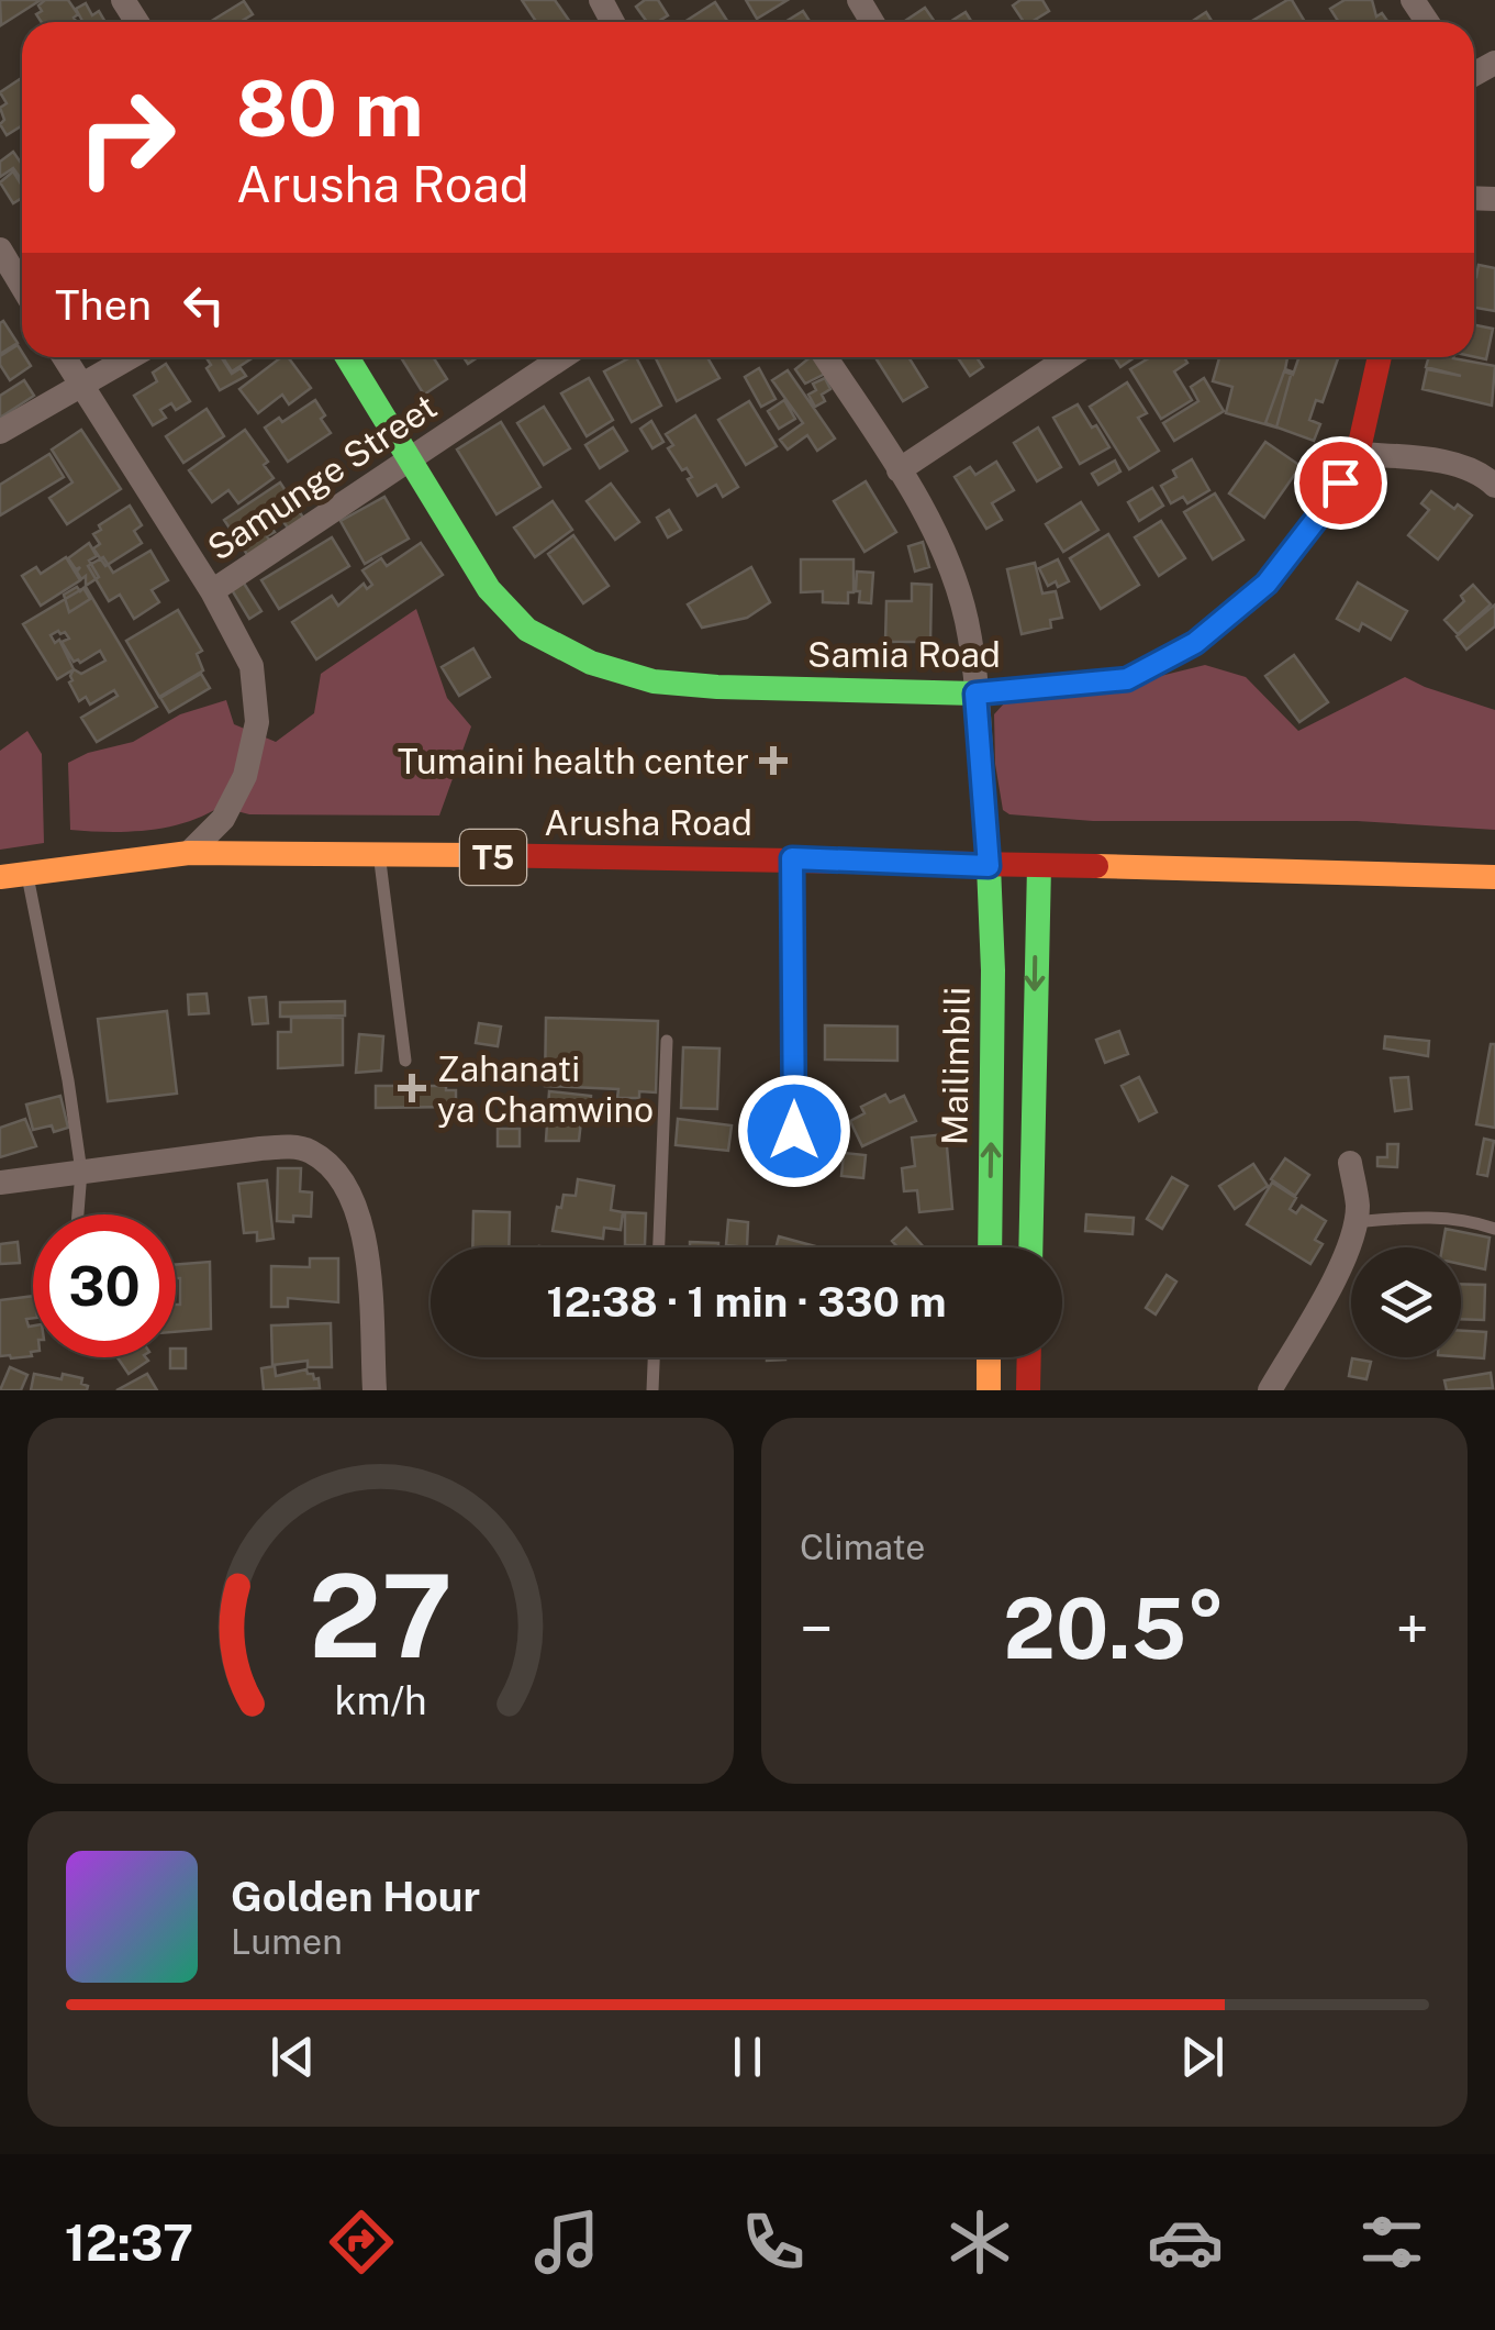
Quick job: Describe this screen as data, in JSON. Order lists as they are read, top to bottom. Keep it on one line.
{"streets":{"main road":["Samia Road","Arusha Road","T5","Mailimbili"],"street":["Samunge Street"]},"crossings":[["Samunge Street","Samia Road"],["Samunge Street","Arusha Road"],["Arusha Road","Mailimbili"]],"places":{"health":["Tumaini health center","Zahanati ya Chamwino"]},"page":{"turn":["80 m","Arusha Road"],"then":"Then","limit":"30","trip":"12:38 · 1 min · 330 m","tile":"Climate","heat":["−","20.5°","+"],"song":["Golden Hour","Lumen"],"tabs":"12:37","gauge":["27","km/h"]}}
